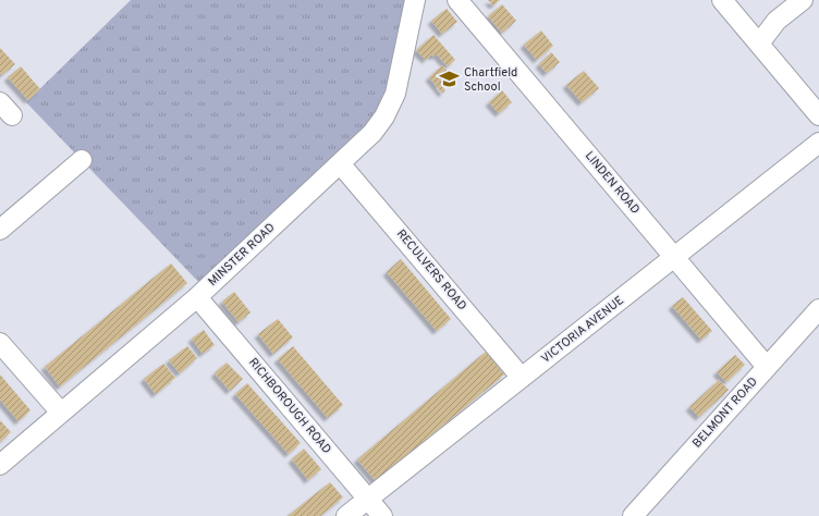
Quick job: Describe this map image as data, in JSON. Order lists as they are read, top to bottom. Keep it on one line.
{"streets":{"street":["LINDEN ROAD","MINSTER ROAD","RECULVERS ROAD","VICTORIA AVENUE","RICHBOROUGH ROAD","BELMONT ROAD"]},"crossings":[["LINDEN ROAD","VICTORIA AVENUE"],["LINDEN ROAD","BELMONT ROAD"],["MINSTER ROAD","RECULVERS ROAD"],["MINSTER ROAD","RICHBOROUGH ROAD"],["RECULVERS ROAD","VICTORIA AVENUE"],["VICTORIA AVENUE","RICHBOROUGH ROAD"]],"places":{"school or university":["Chartfield School"]}}
